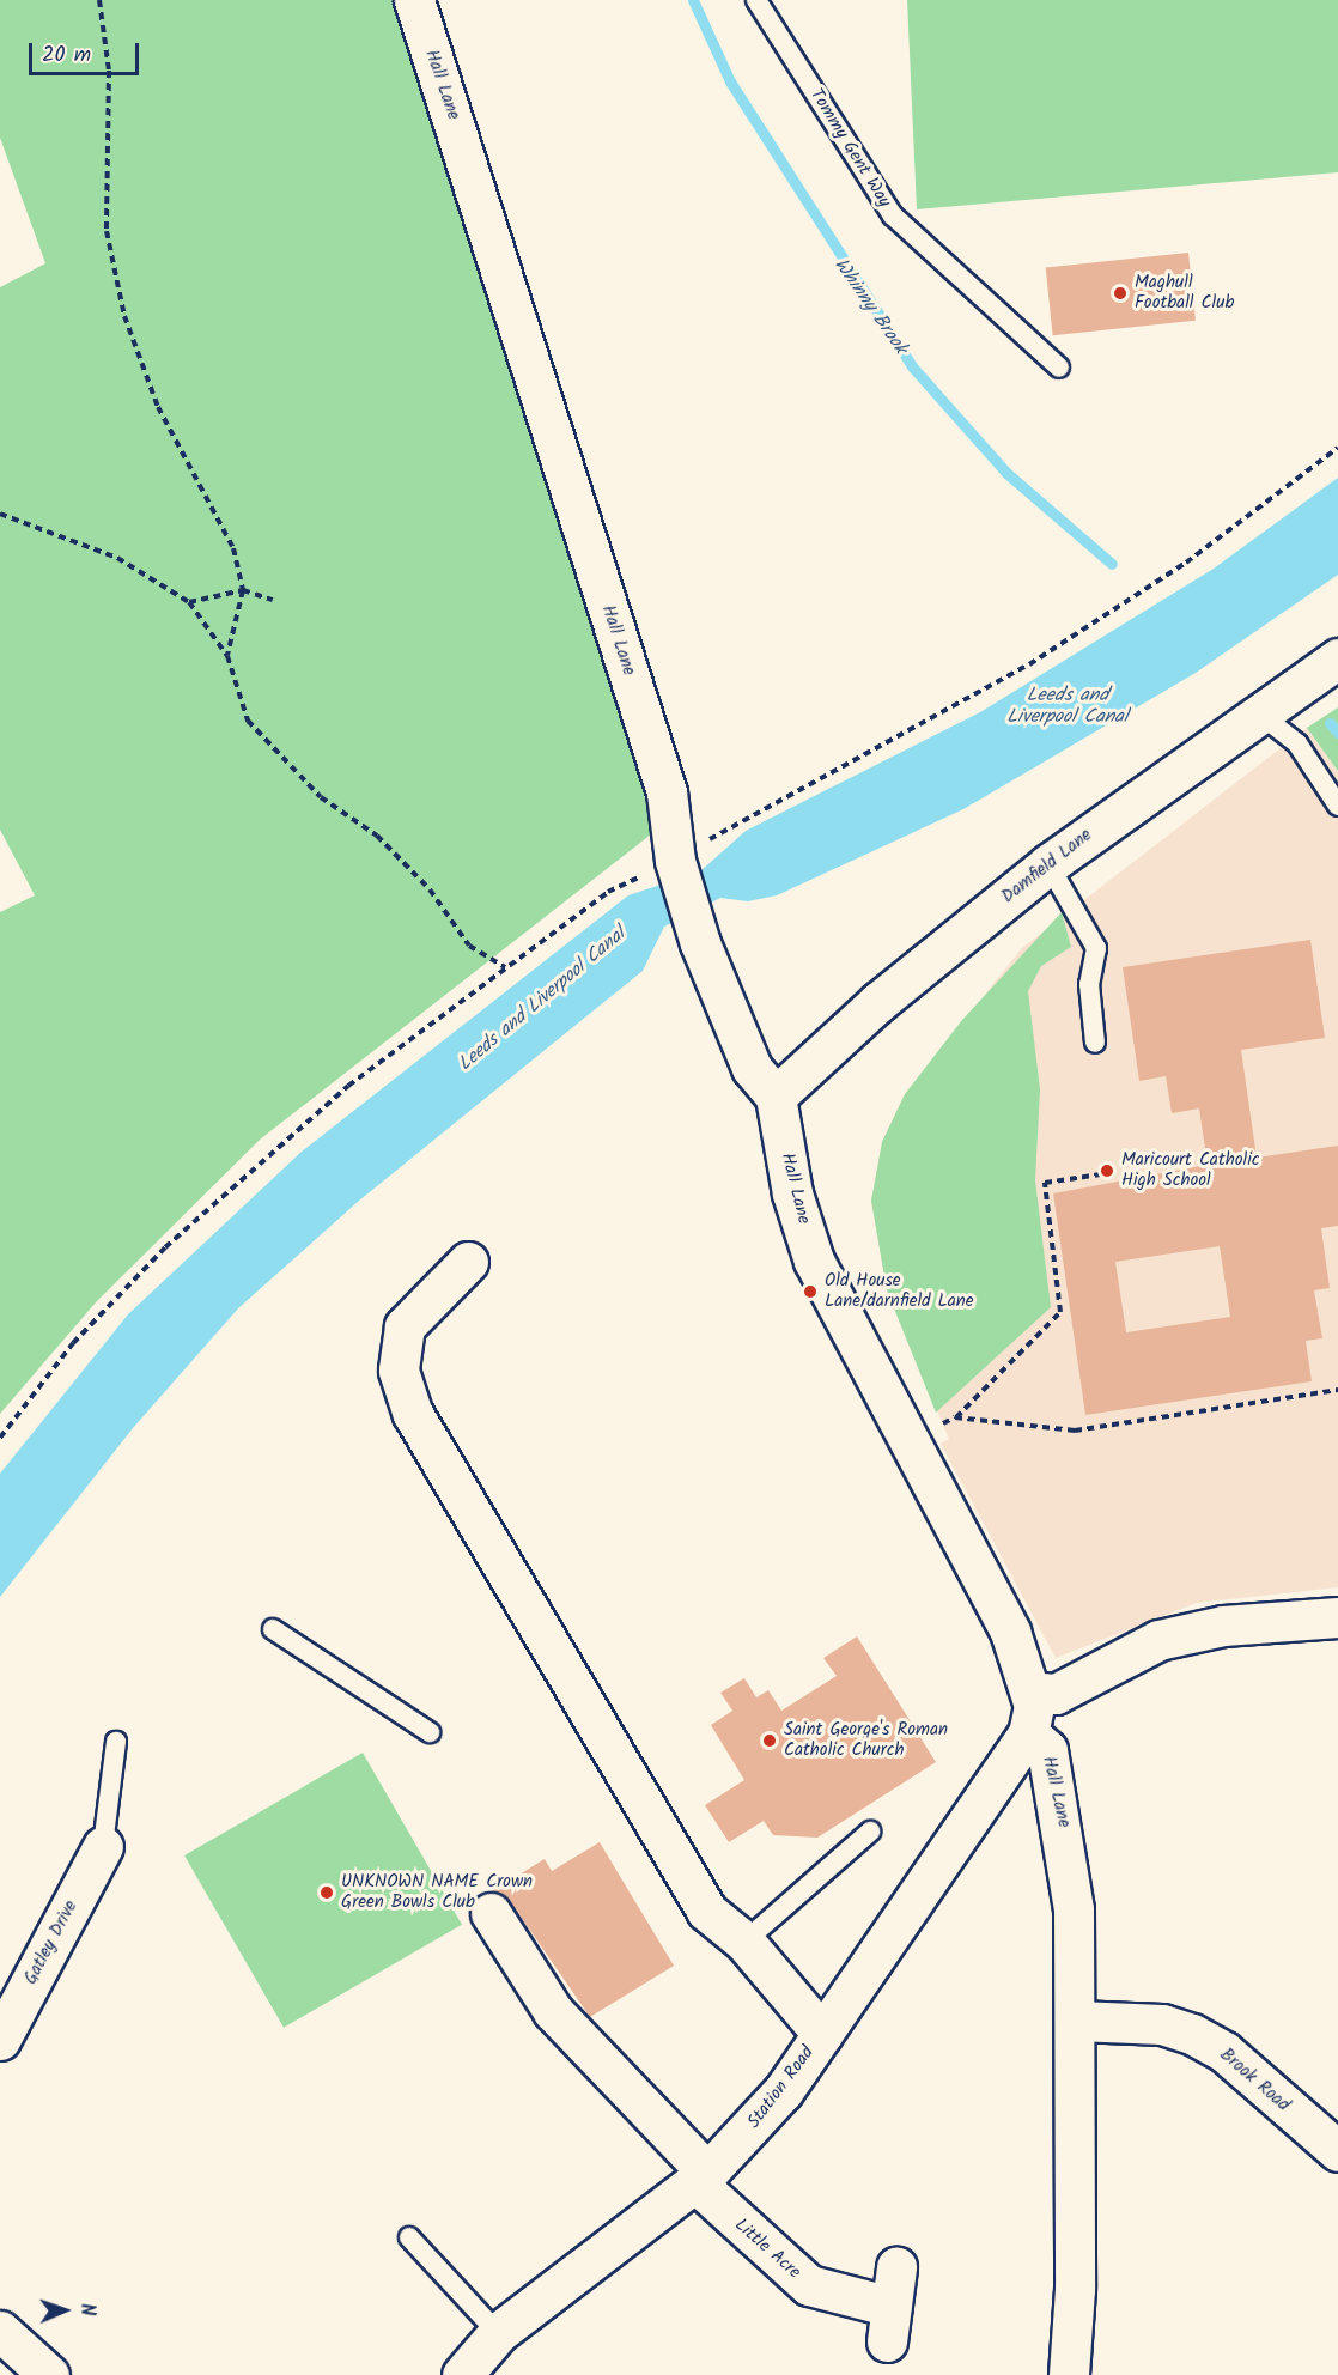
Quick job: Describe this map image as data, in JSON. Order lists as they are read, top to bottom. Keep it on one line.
{"streets":{"street":["Hall Lane","Damfield Lane","Gatley Drive","Brook Road","Station Road","Little Acre"],"lane":["Tommy Gent Way"]},"crossings":[["Hall Lane","Damfield Lane"],["Hall Lane","Brook Road"],["Hall Lane","Station Road"],["Station Road","Little Acre"]],"water":["Whinny Brook","Leeds and Liverpool Canal"],"places":["Maghull Football Club","Maricourt Catholic High School","Old House Lane/darnfield Lane","Saint George's Roman Catholic Church","UNKNOWN NAME Crown Green Bowls Club"],"scale_bar":"20 m","north":"right"}
